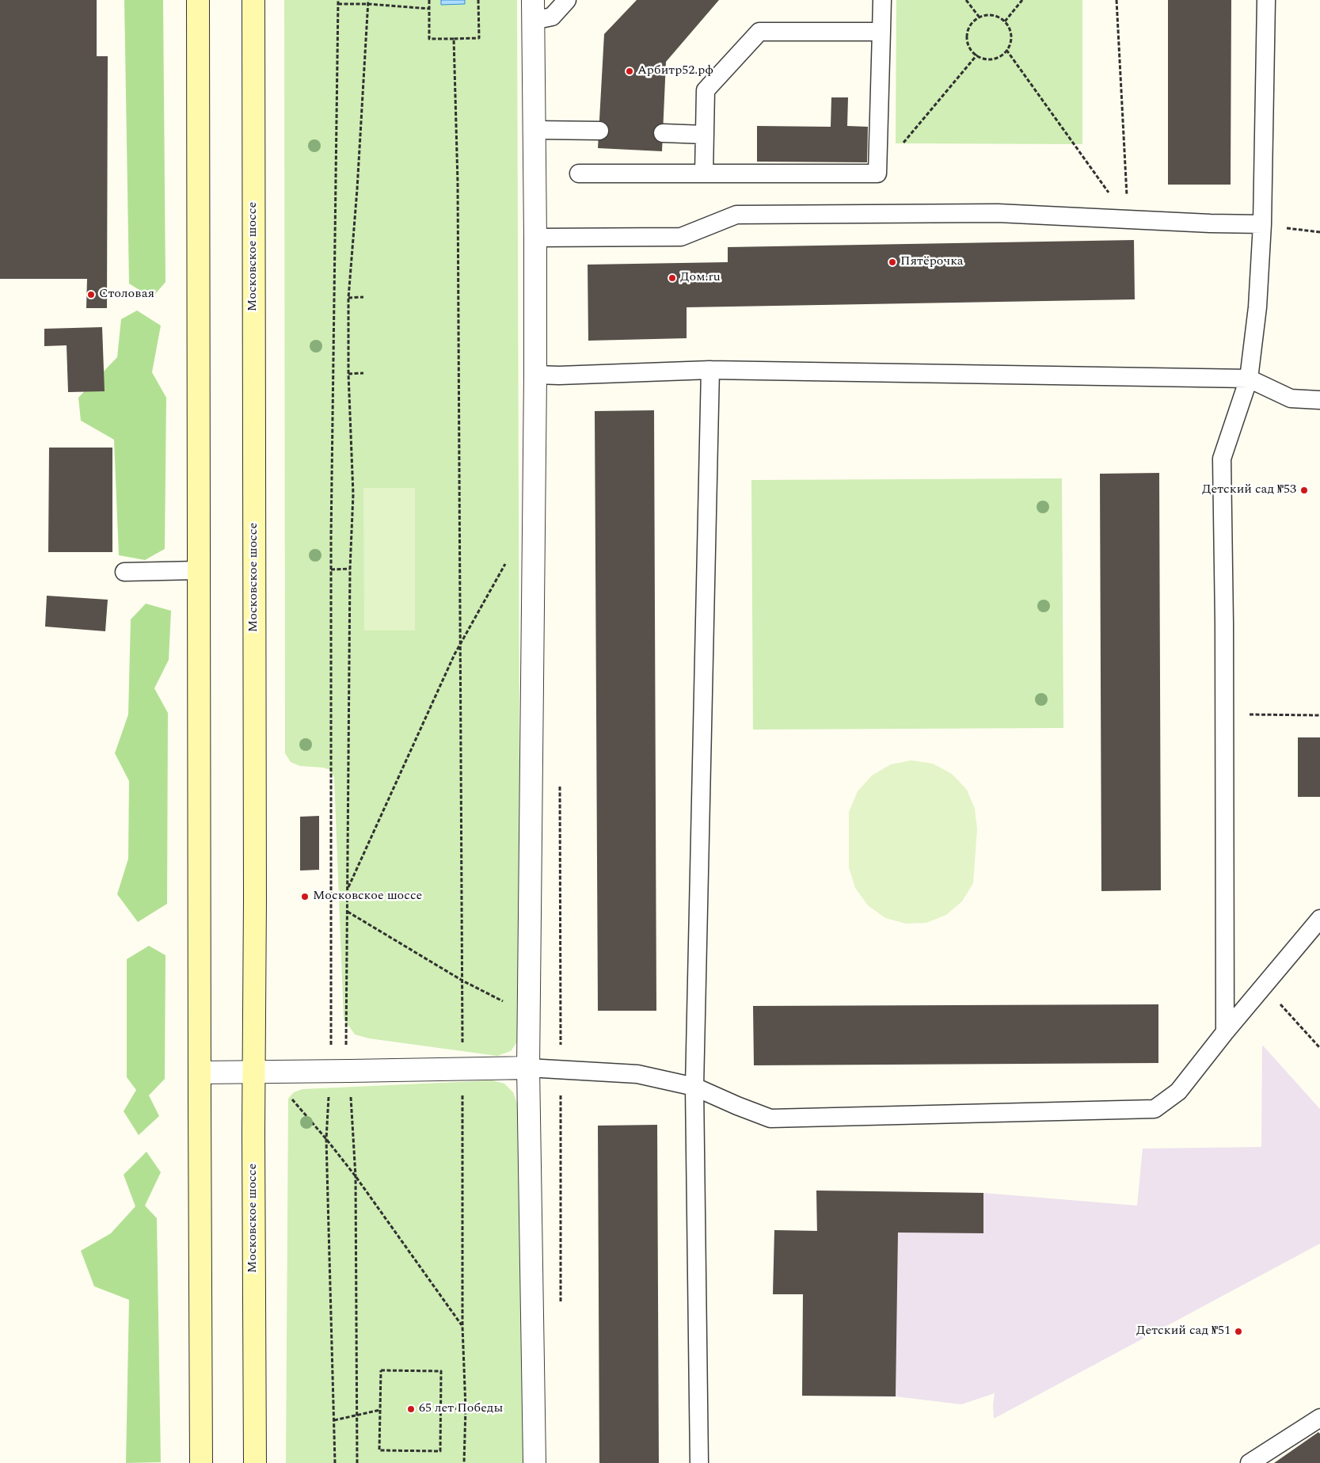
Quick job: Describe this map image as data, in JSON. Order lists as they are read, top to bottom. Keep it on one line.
{"streets":{"main road":["Московское шоссе"]},"places":["Арбитр52.рф","Пятёрочка","Дом.ru","Столовая","Детский сад №53","Московское шоссе","Детский сад №51","65 лет Победы"]}
